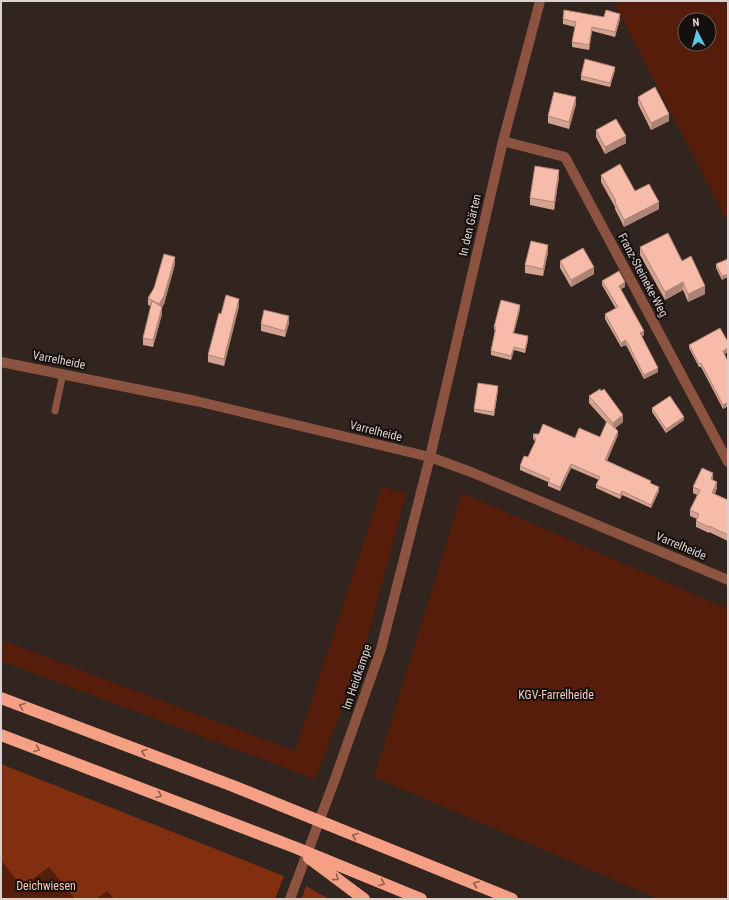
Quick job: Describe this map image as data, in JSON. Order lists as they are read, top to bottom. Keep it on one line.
{"streets":{"street":["In den Gärten","Franz-Steineke-Weg","Varrelheide","Im Heidkampe"]},"crossings":[["In den Gärten","Franz-Steineke-Weg"],["In den Gärten","Varrelheide"],["In den Gärten","Im Heidkampe"],["Varrelheide","Im Heidkampe"]],"parks":["KGV-Farrelheide","Deichwiesen"],"north":"top"}
